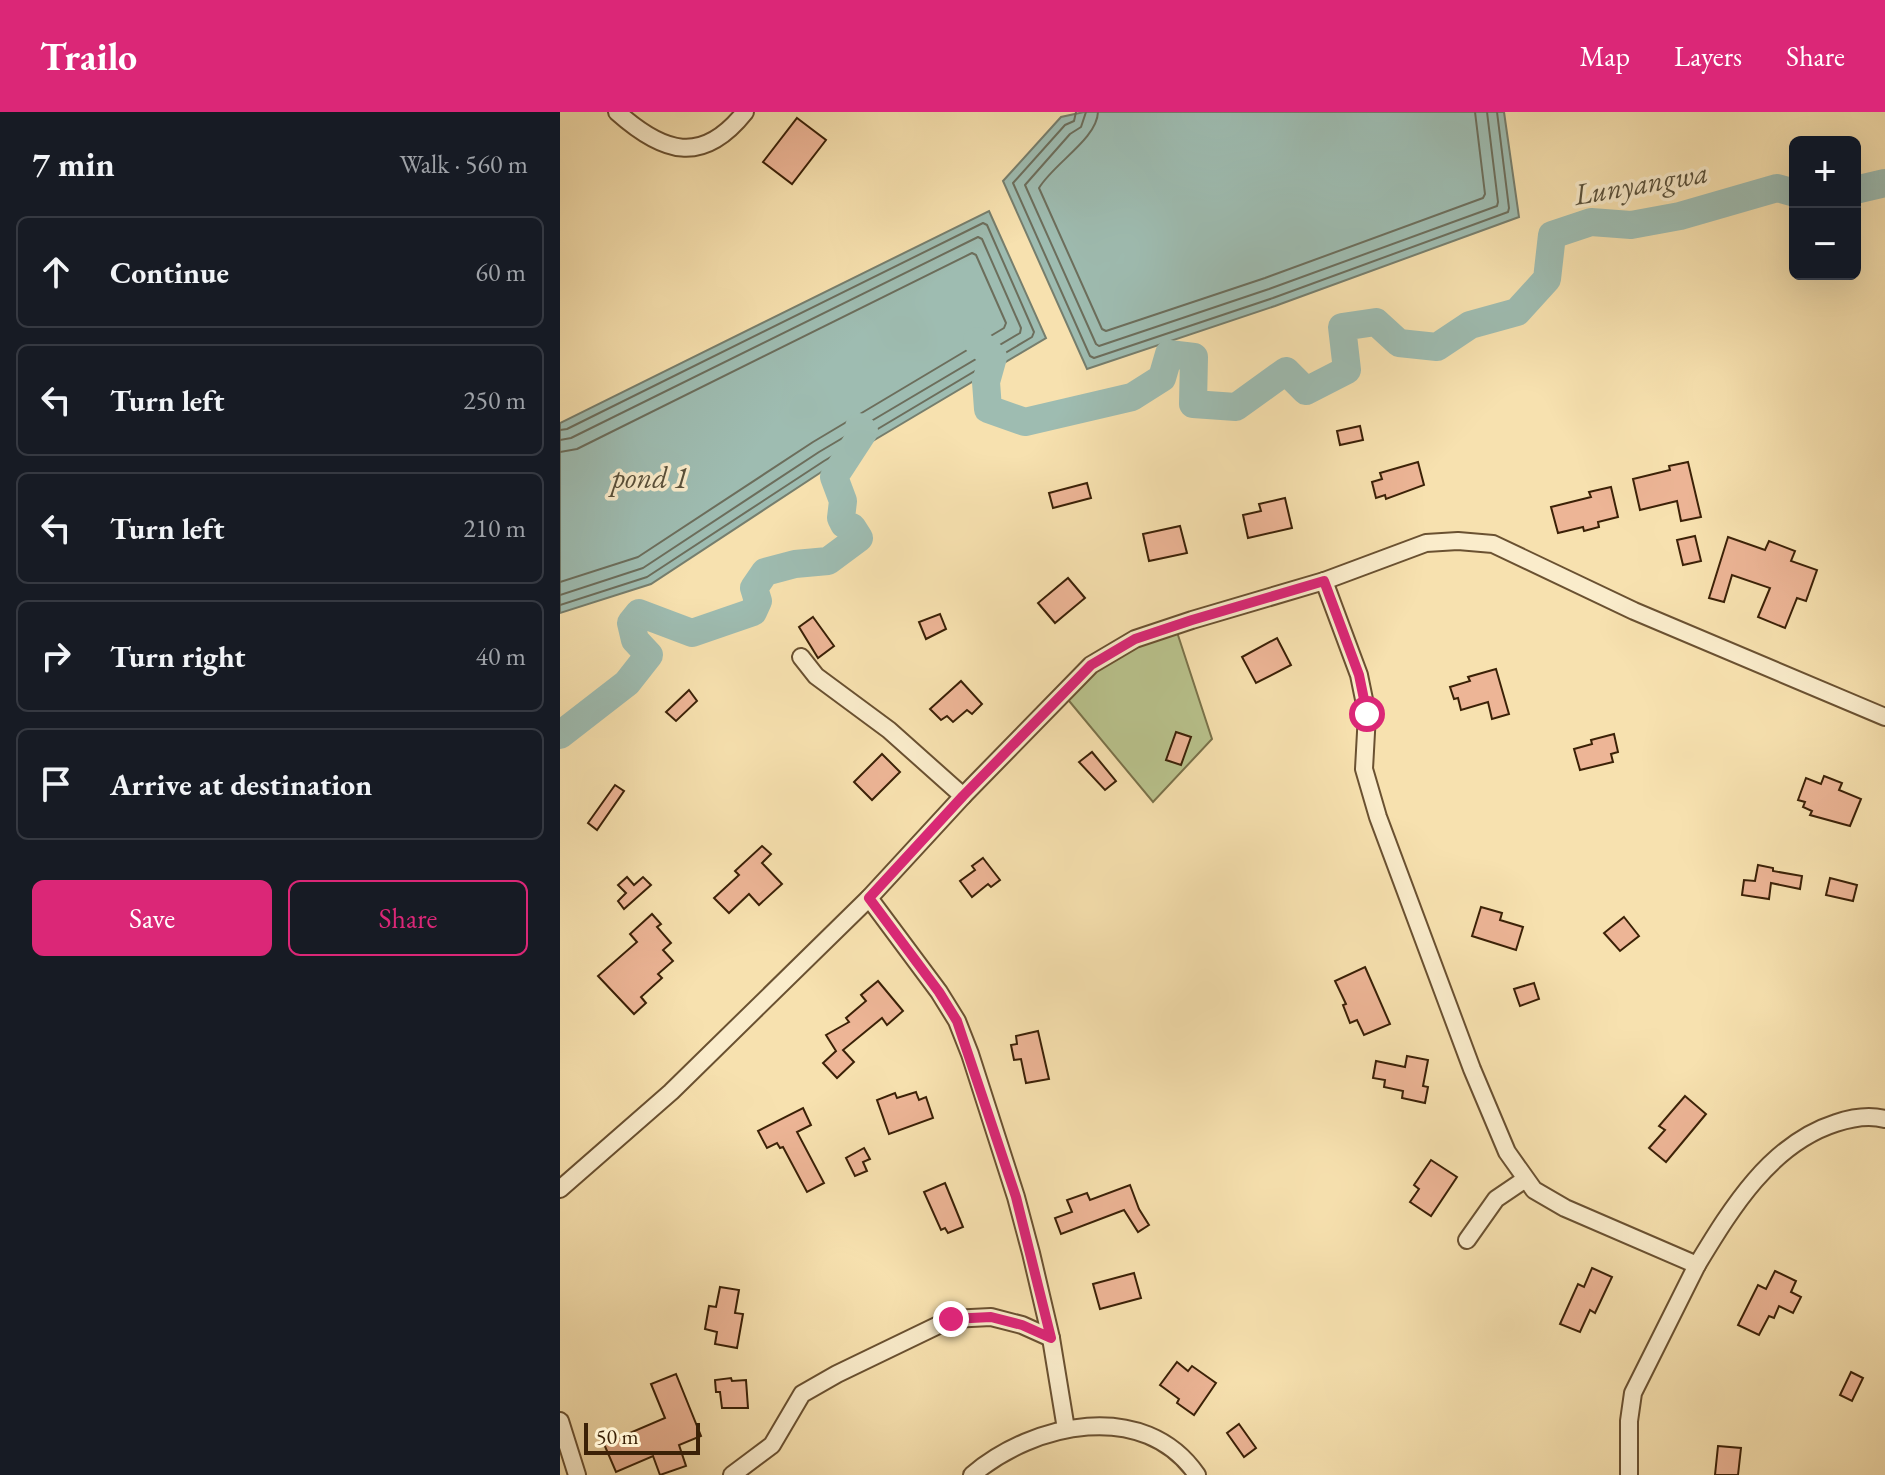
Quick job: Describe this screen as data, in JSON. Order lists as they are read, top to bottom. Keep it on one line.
{"water":["Lunyangwa","pond 1"],"scale_bar":"50 m","page":{"header":"Trailo","nav":["Map","Layers","Share"],"heading":["7 min","Walk · 560 m"],"map_buttons":["+","−"],"list":[["Continue","60 m"],["Turn left","250 m"],["Turn left","210 m"],["Turn right","40 m"],"Arrive at destination"],"buttons":["Save","Share"],"scale":"50 m"}}
